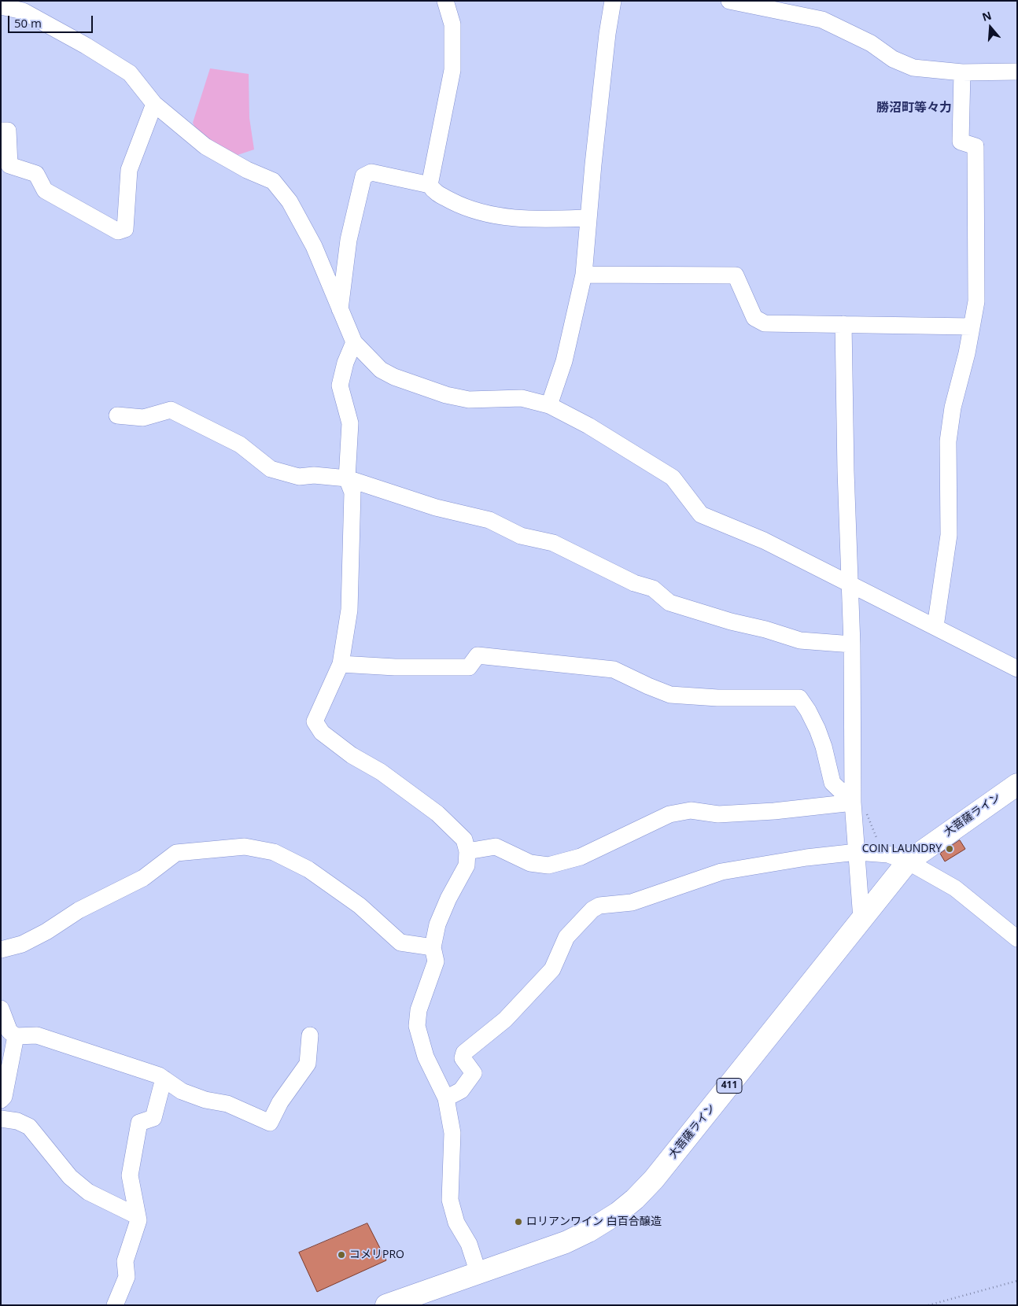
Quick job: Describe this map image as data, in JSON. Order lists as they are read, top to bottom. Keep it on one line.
{"streets":{"highway":["大菩薩ライン","411"]},"districts":["勝沼町等々力"],"places":["COIN LAUNDRY","ロリアンワイン 白百合醸造","コメリPRO"],"scale_bar":"50 m","north":"top"}
